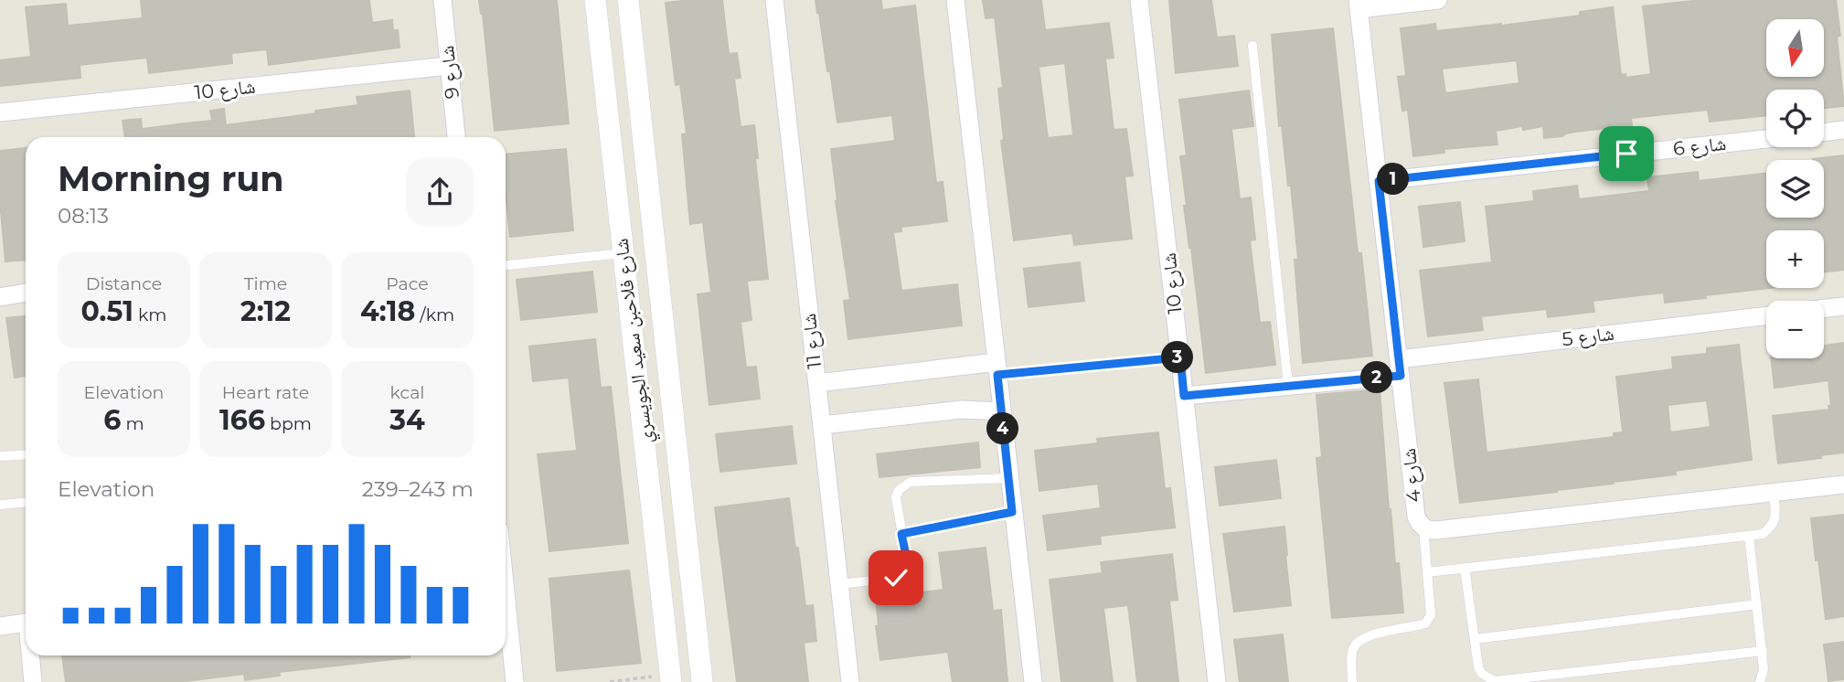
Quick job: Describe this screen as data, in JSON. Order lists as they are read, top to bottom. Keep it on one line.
{"streets":{"street":["شارع 9","شارع 10","شارع 6","شارع 5","شارع فلاحبن سعيد الجويسري","شارع 11","شارع 4"]},"crossings":[["شارع 9","شارع 10"],["شارع 10","شارع 5"],["شارع 6","شارع 4"],["شارع 5","شارع 4"]],"north":"bottom","page":{"map_buttons":["+","−"],"heading":["Morning run","08:13"],"pins":["1","3","2","4"],"stats":[["Distance","0.51 km"],["Time","2:12"],["Pace","4:18 /km"],["Elevation","6 m"],["Heart rate","166 bpm"],["kcal","34"]],"chart":["Elevation","239–243 m"]}}
